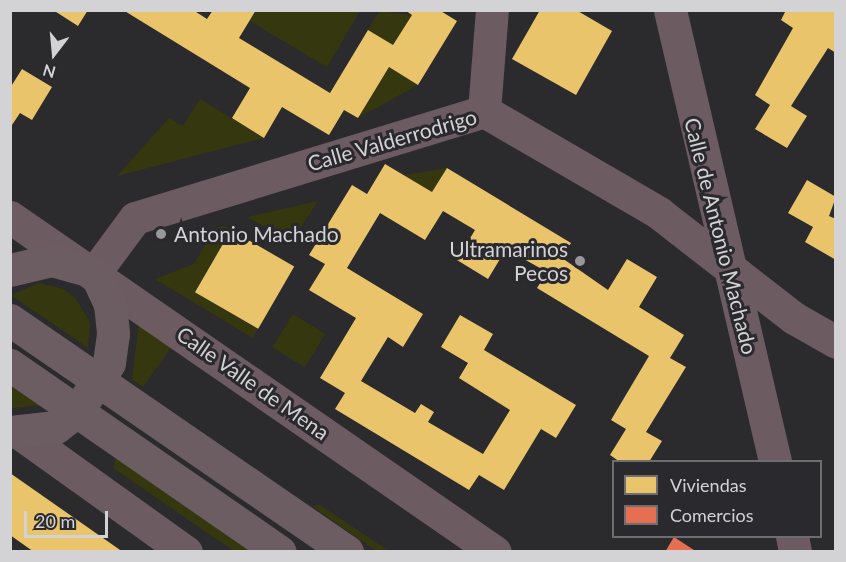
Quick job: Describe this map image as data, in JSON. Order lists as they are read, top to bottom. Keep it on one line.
{"streets":{"street":["Calle Valderrodrigo","Calle de Antonio Machado","Calle Valle de Mena"]},"crossings":[["Calle Valderrodrigo","Calle de Antonio Machado"],["Calle Valderrodrigo","Calle Valle de Mena"]],"places":["Antonio Machado","Ultramarinos Pecos"],"legend":["Viviendas","Comercios"],"scale_bar":"20 m","north":"bottom"}
